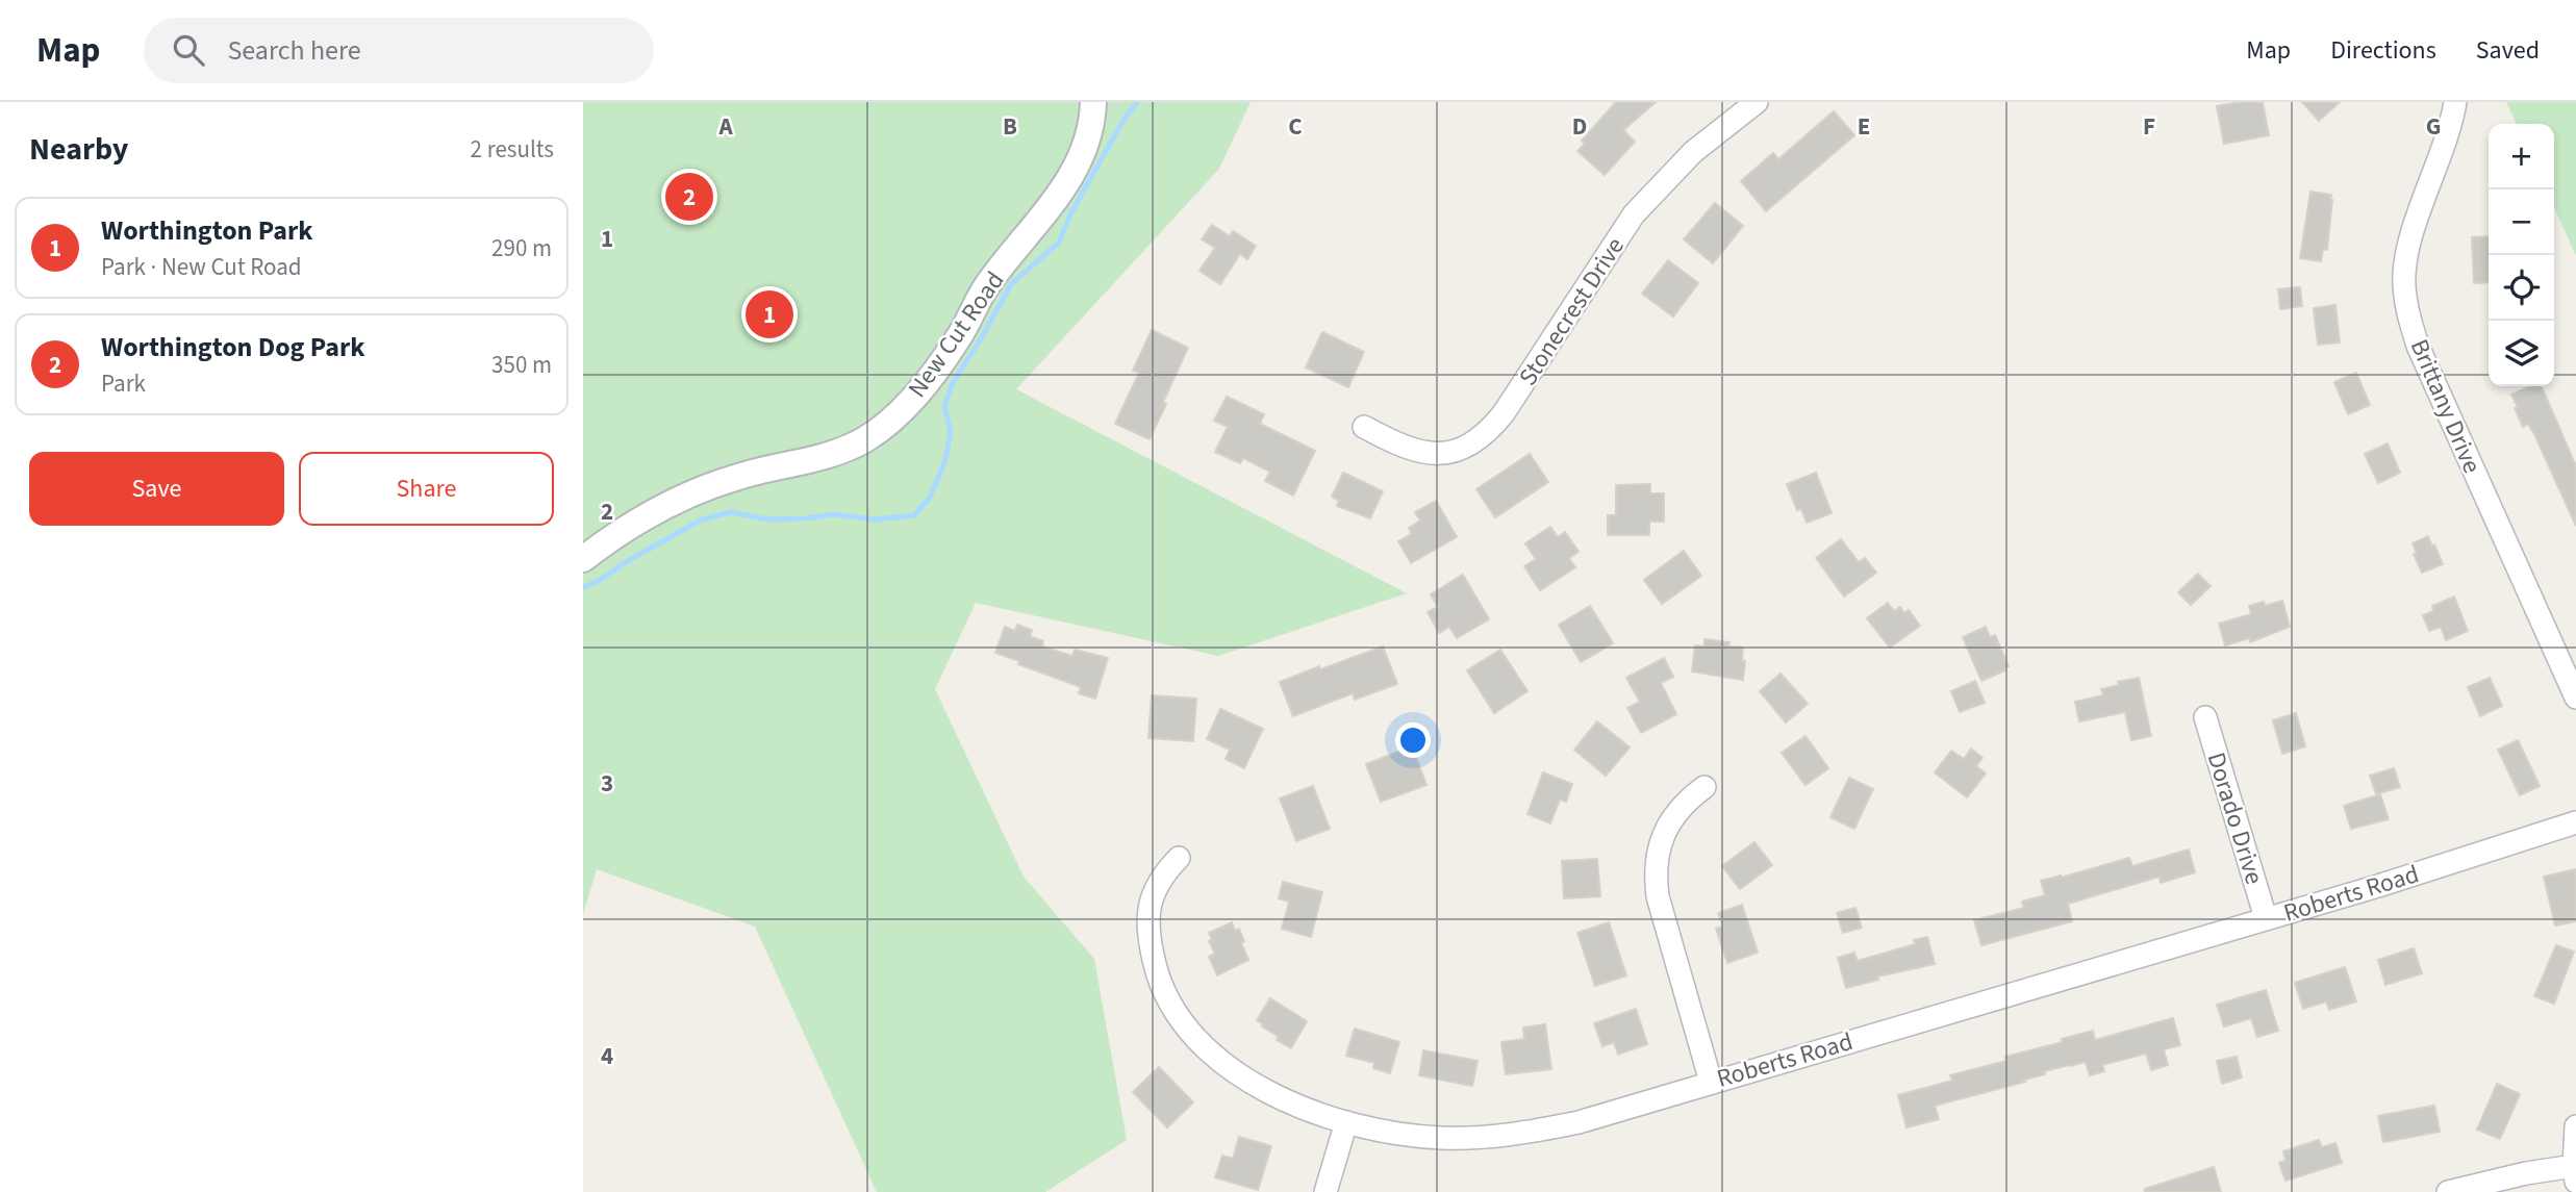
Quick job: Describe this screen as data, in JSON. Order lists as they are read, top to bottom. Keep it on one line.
{"streets":{"street":["Stonecrest Drive","New Cut Road","Brittany Drive","Dorado Drive","Roberts Road"]},"crossings":[["Dorado Drive","Roberts Road"]],"page":{"header":"Map","search":"Search here","nav":["Map","Directions","Saved"],"heading":["Nearby","2 results"],"map_buttons":["+","−"],"pins":["2","1"],"list":[{"mark":"1","name":"Worthington Park","note":"Park · New Cut Road","value":"290 m"},{"mark":"2","name":"Worthington Dog Park","note":"Park","value":"350 m"}],"buttons":["Save","Share"]},"grid":{"columns":["A","B","C","D","E","F","G"],"rows":["1","2","3","4"]}}
